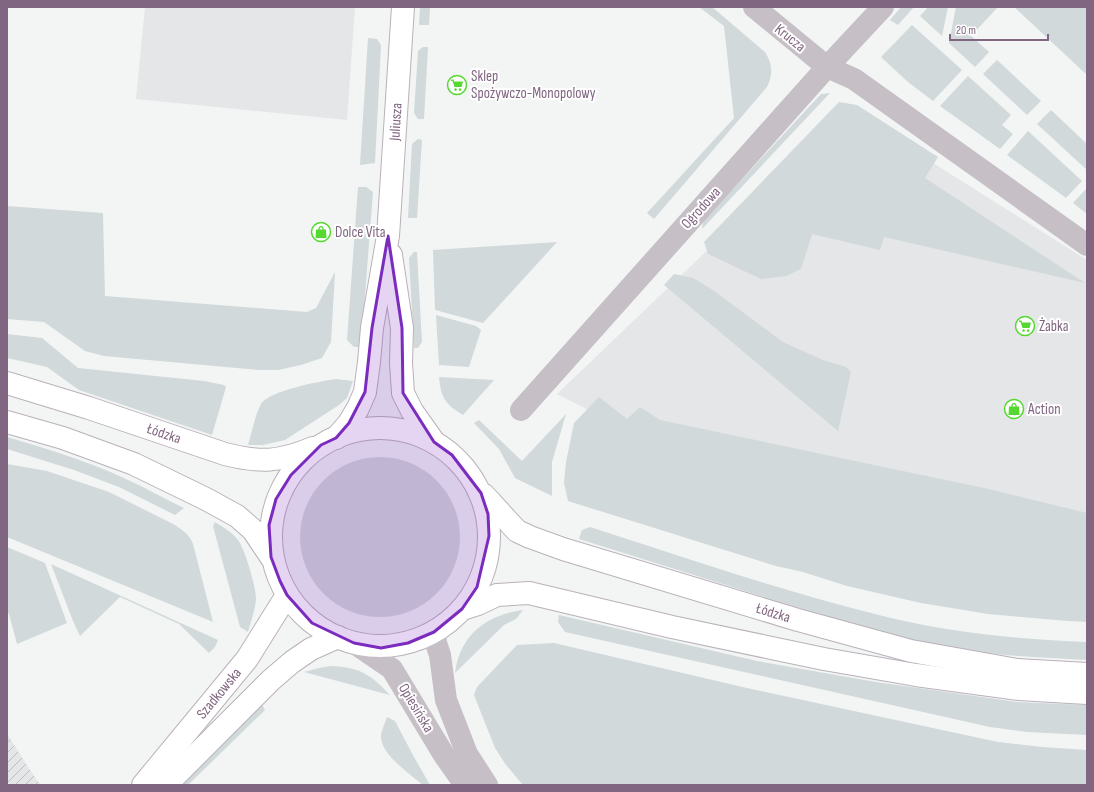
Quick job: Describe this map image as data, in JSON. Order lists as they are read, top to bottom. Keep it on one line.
{"streets":{"main road":["Juliusza","Łódzka","Szadkowska"],"street":["Krucza","Ogrodowa","Opiesińska"]},"crossings":[["Krucza","Ogrodowa"],["Juliusza","Łódzka"],["Szadkowska","Opiesińska"]],"places":{"supermarket":["Sklep Spożywczo-Monopolowy","Żabka"],"shop":["Dolce Vita","Action"]},"scale_bar":"20 m"}
